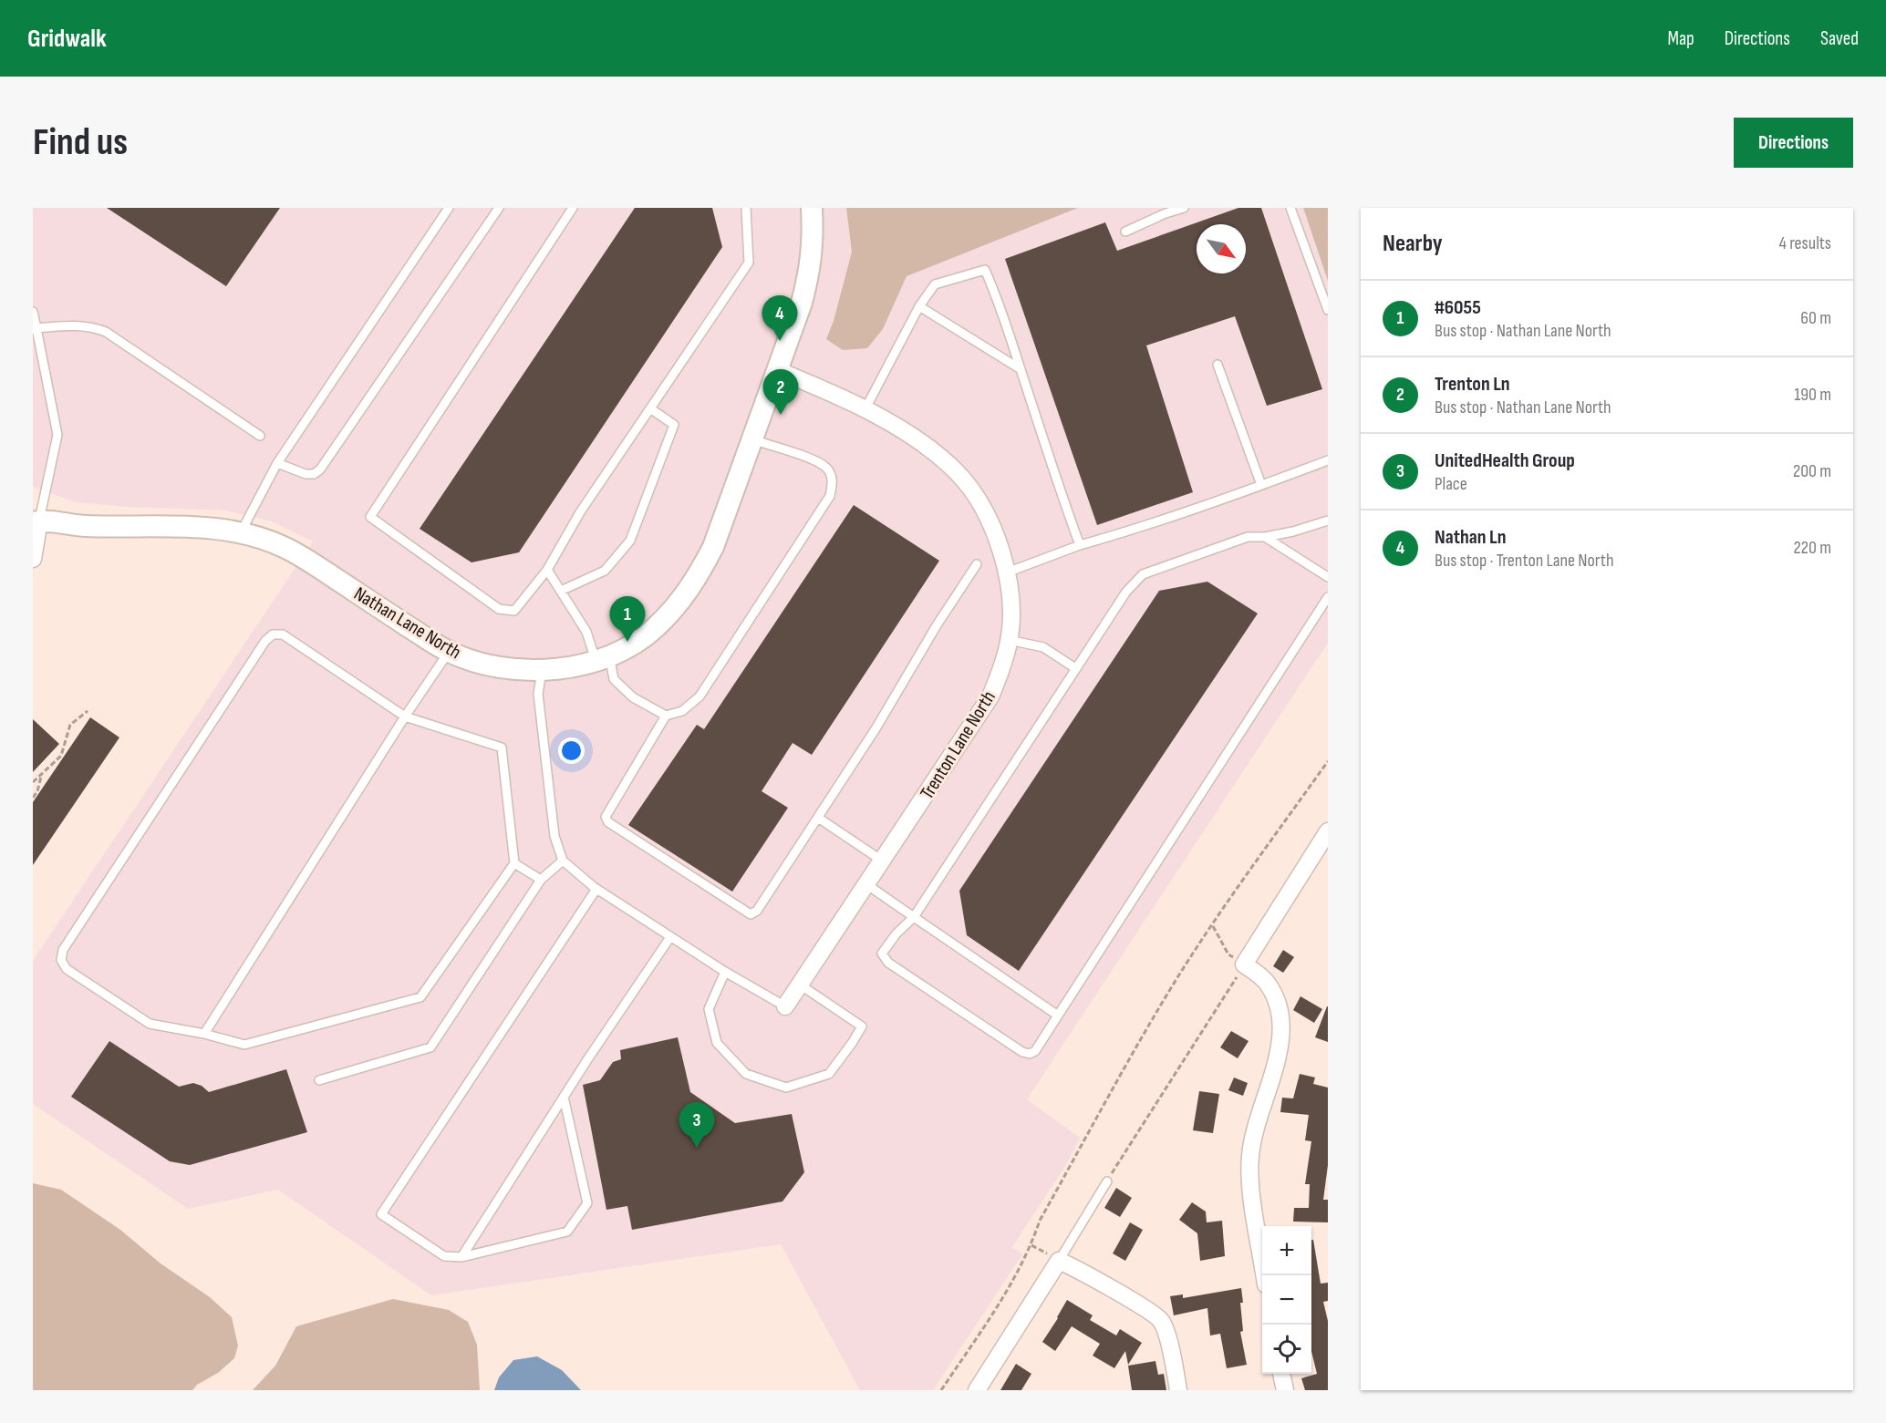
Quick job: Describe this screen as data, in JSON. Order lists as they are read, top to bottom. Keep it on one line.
{"streets":{"street":["Nathan Lane North","Trenton Lane North"]},"crossings":[["Nathan Lane North","Trenton Lane North"]],"north":"bottom right","page":{"header":"Gridwalk","nav":["Map","Directions","Saved"],"buttons":"Directions","title":"Find us","heading":["Nearby","4 results"],"list":[{"mark":"1","name":"#6055","note":"Bus stop · Nathan Lane North","value":"60 m"},{"mark":"2","name":"Trenton Ln","note":"Bus stop · Nathan Lane North","value":"190 m"},{"mark":"3","name":"UnitedHealth Group","note":"Place","value":"200 m"},{"mark":"4","name":"Nathan Ln","note":"Bus stop · Trenton Lane North","value":"220 m"}],"pins":["4","2","1","3"],"map_buttons":["+","−"]}}
